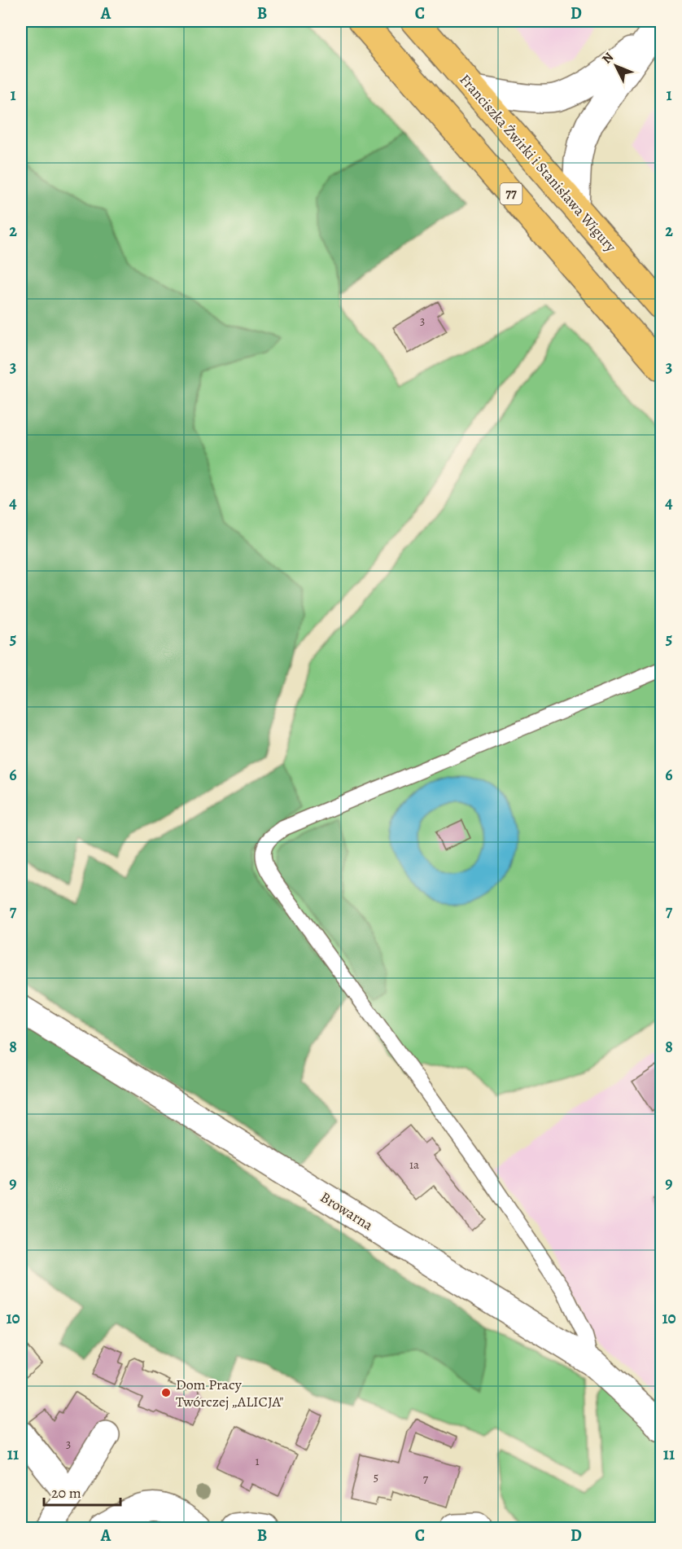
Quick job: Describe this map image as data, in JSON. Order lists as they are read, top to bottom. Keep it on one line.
{"streets":{"main road":["Franciszka Żwirki i Stanisława Wigury","77"],"street":["Browarna"]},"places":["Dom Pracy Twórczej „ALICJA\""],"house_numbers":["3","1a","3","1","5","7"],"scale_bar":"20 m","north":"top left","grid":{"columns":["A","B","C","D"],"rows":["1","2","3","4","5","6","7","8","9","10","11"]}}
